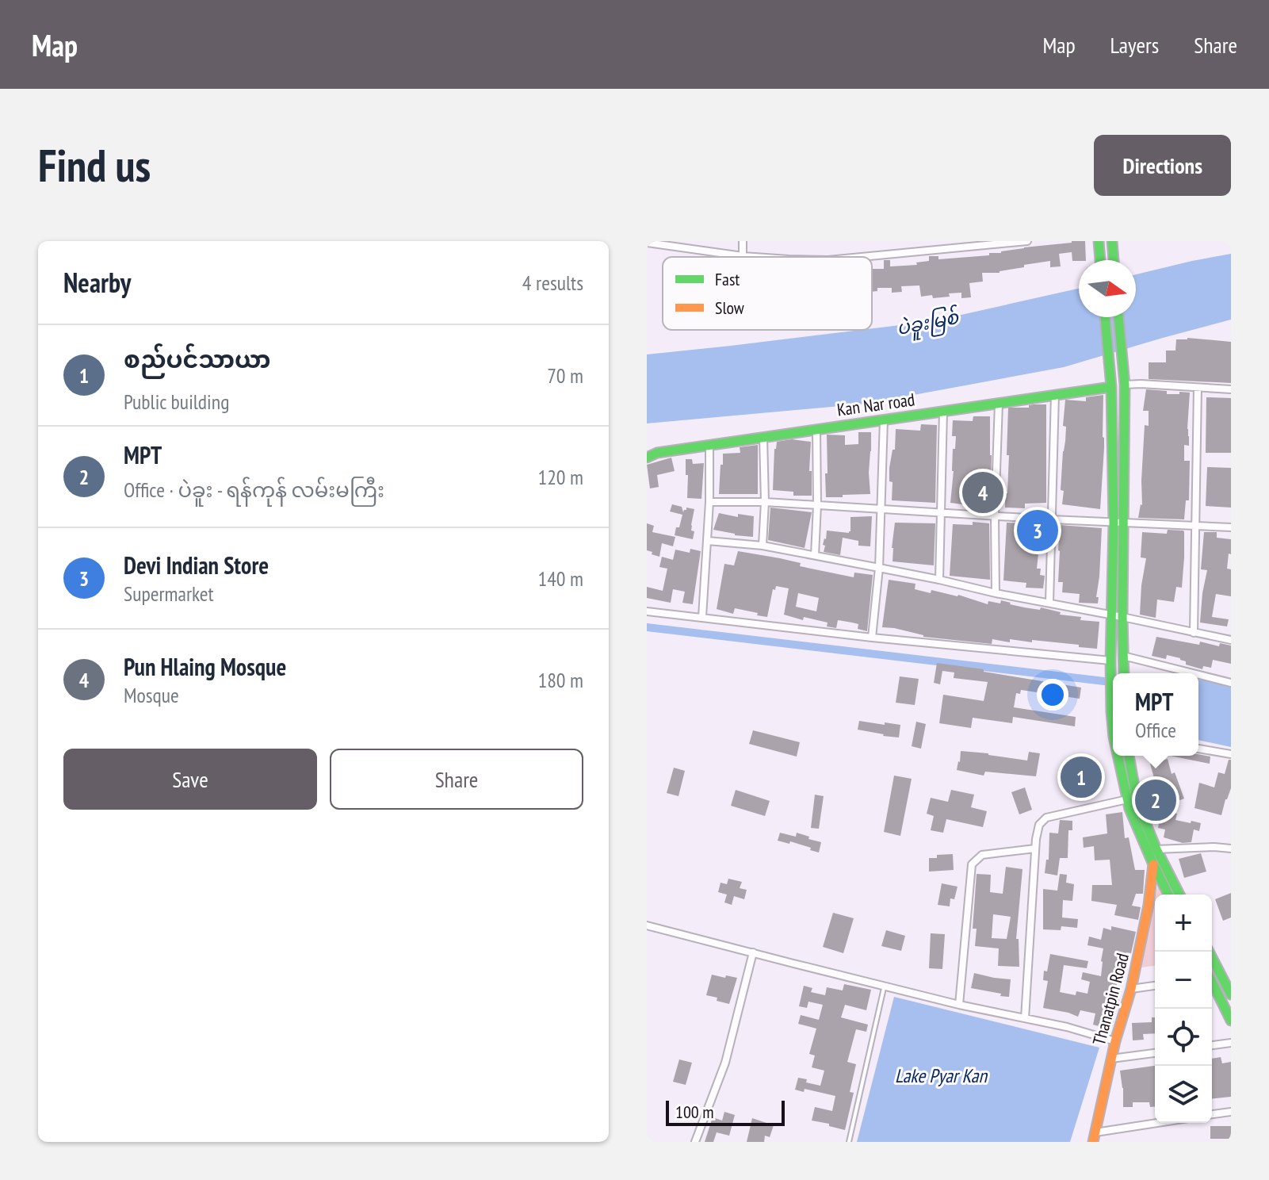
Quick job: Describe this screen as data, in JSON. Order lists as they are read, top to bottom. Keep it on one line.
{"streets":{"main road":["Kan Nar road","Thanatpin Road"]},"water":["ပဲခူးမြစ်","Lake Pyar Kan"],"legend":["Fast","Slow"],"scale_bar":"100 m","north":"right","page":{"header":"Map","nav":["Map","Layers","Share"],"buttons":["Directions",["Save","Share"]],"title":"Find us","heading":["Nearby","4 results"],"list":[{"mark":"1","name":"စည်ပင်သာယာ","note":"Public building","value":"70 m"},{"mark":"2","name":"MPT","note":"Office · ပဲခူး - ရန်ကုန် လမ်းမကြီး","value":"120 m"},{"mark":"3","name":"Devi Indian Store","note":"Supermarket","value":"140 m"},{"mark":"4","name":"Pun Hlaing Mosque","note":"Mosque","value":"180 m"}],"pins":["4","3","1","2"],"popup":["MPT","Office"],"map_buttons":["+","−"],"scale":"100 m"}}
